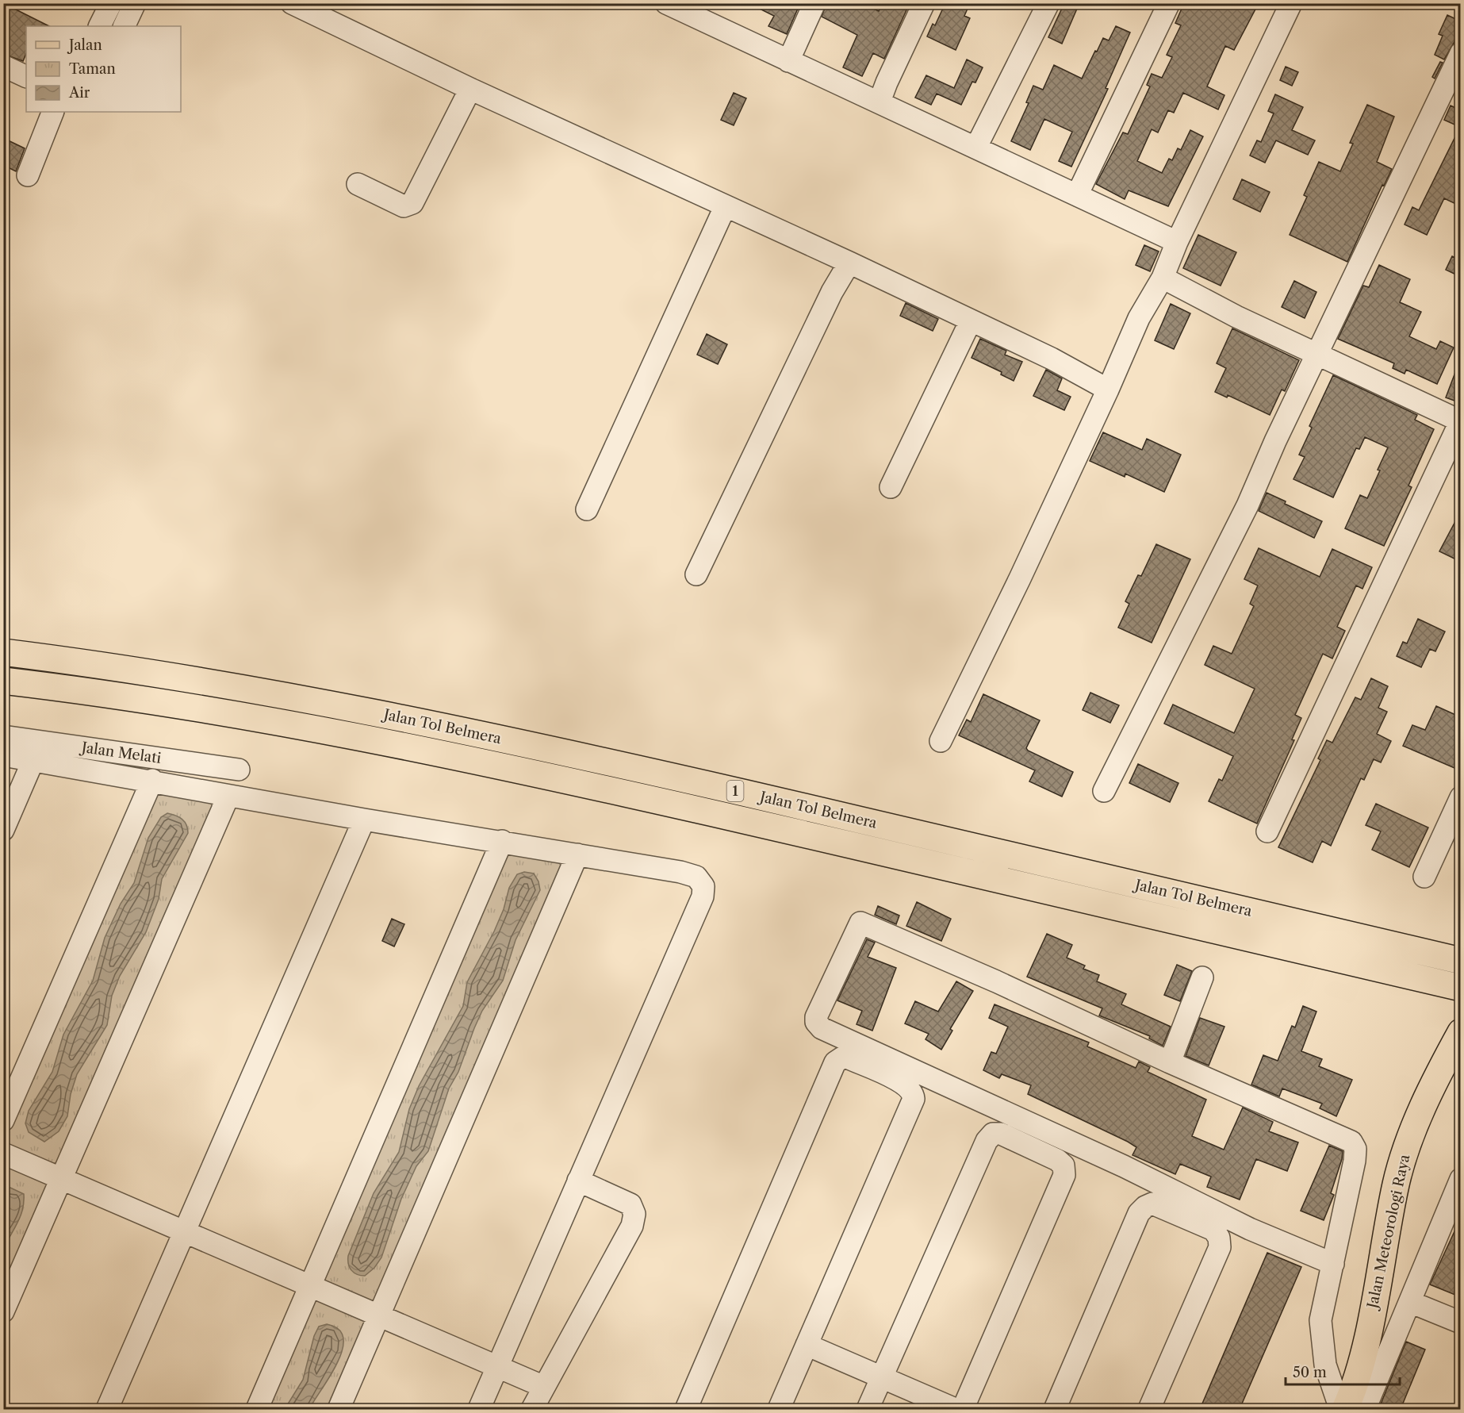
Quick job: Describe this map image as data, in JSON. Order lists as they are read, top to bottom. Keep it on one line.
{"streets":{"main road":["Jalan Tol Belmera","1","Jalan Meteorologi Raya"],"street":["Jalan Melati"]},"legend":["Jalan","Taman","Air"],"scale_bar":"50 m"}
